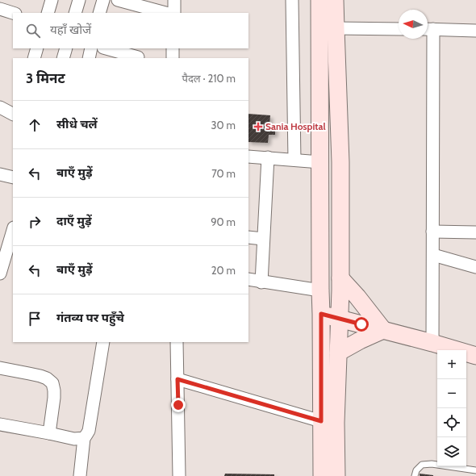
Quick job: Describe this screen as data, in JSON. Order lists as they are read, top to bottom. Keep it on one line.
{"places":{"health":["Sania Hospital"]},"north":"left","page":{"search":"यहाँ खोजें","heading":["3 मिनट","पैदल · 210 m"],"list":[["सीधे चलें","30 m"],["बाएँ मुड़ें","70 m"],["दाएँ मुड़ें","90 m"],["बाएँ मुड़ें","20 m"],"गंतव्य पर पहुँचे"],"map_buttons":["+","−"]}}
